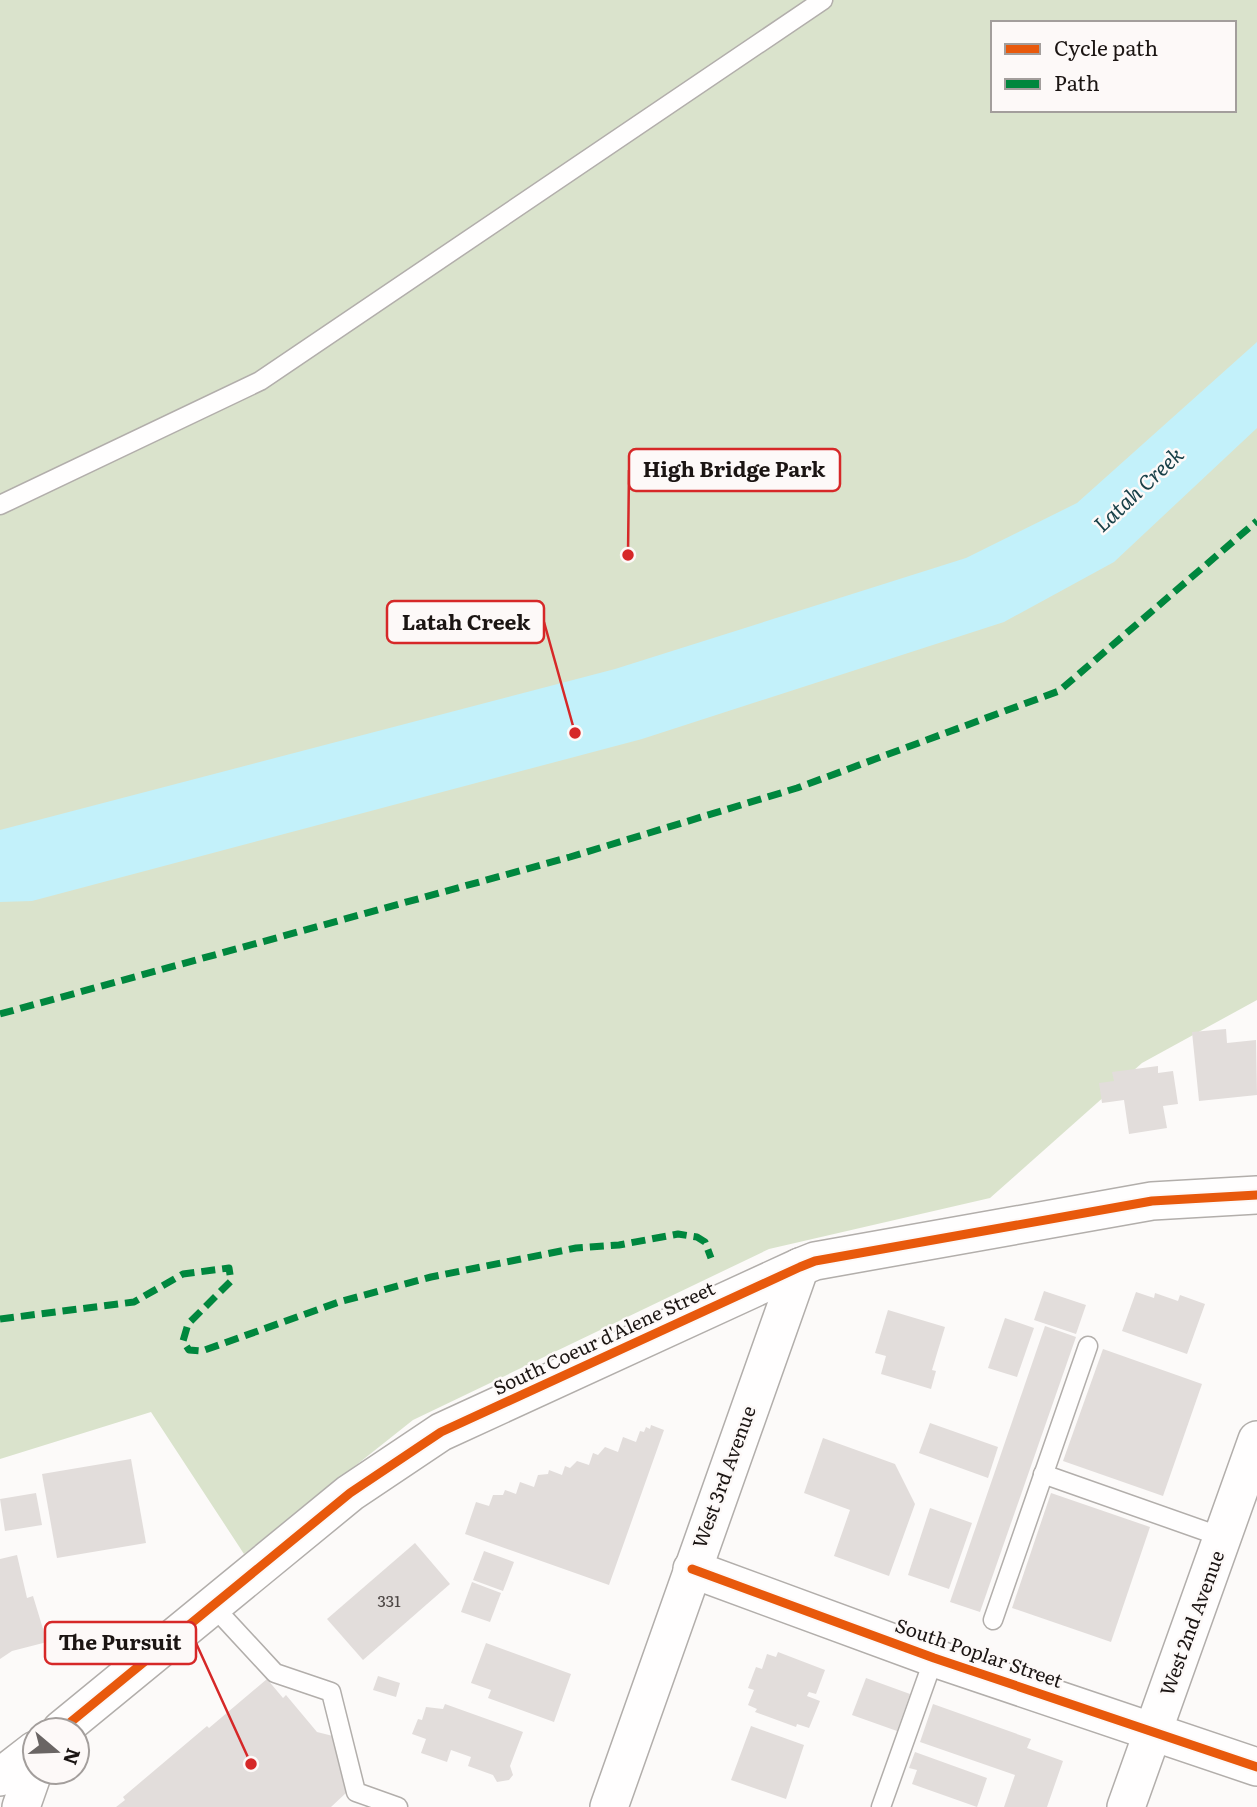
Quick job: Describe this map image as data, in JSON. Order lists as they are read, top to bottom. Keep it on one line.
{"streets":{"street":["South Coeur d'Alene Street","West 3rd Avenue","West 2nd Avenue","South Poplar Street"]},"crossings":[["South Coeur d'Alene Street","West 3rd Avenue"],["West 3rd Avenue","South Poplar Street"],["West 2nd Avenue","South Poplar Street"]],"water":["Latah Creek"],"places":["High Bridge Park","Latah Creek","The Pursuit"],"house_numbers":["331"],"legend":["Cycle path","Path"],"north":"right"}
